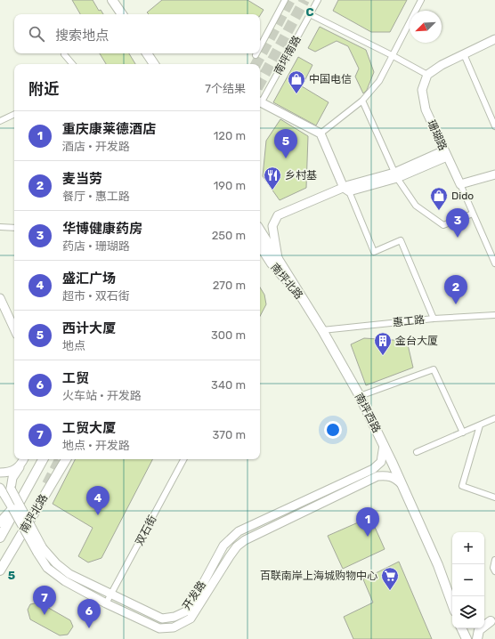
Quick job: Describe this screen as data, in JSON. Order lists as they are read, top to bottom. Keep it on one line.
{"streets":{"main road":["南坪北路","南坪西路"],"street":["南坪南路","珊瑚路","惠工路","双石街","开发路"]},"crossings":[["南坪北路","南坪西路"],["惠工路","南坪西路"],["南坪西路","开发路"],["双石街","开发路"]],"places":{"shop":["中国电信","Dido"],"restaurant":["乡村基"],"building":["金台大厦"],"supermarket":["百联南岸上海城购物中心"]},"north":"bottom left","page":{"search":"搜索地点","heading":["附近","7个结果"],"list":[{"mark":"1","name":"重庆康莱德酒店","note":"酒店 · 开发路","value":"120 m"},{"mark":"2","name":"麦当劳","note":"餐厅 · 惠工路","value":"190 m"},{"mark":"3","name":"华博健康药房","note":"药店 · 珊瑚路","value":"250 m"},{"mark":"4","name":"盛汇广场","note":"超市 · 双石街","value":"270 m"},{"mark":"5","name":"西计大厦","note":"地点","value":"300 m"},{"mark":"6","name":"工贸","note":"火车站 · 开发路","value":"340 m"},{"mark":"7","name":"工贸大厦","note":"地点 · 开发路","value":"370 m"}],"pins":["5","3","2","4","1","7","6"],"map_buttons":["+","−"]},"grid":{"columns":["C"],"rows":["5"]}}
